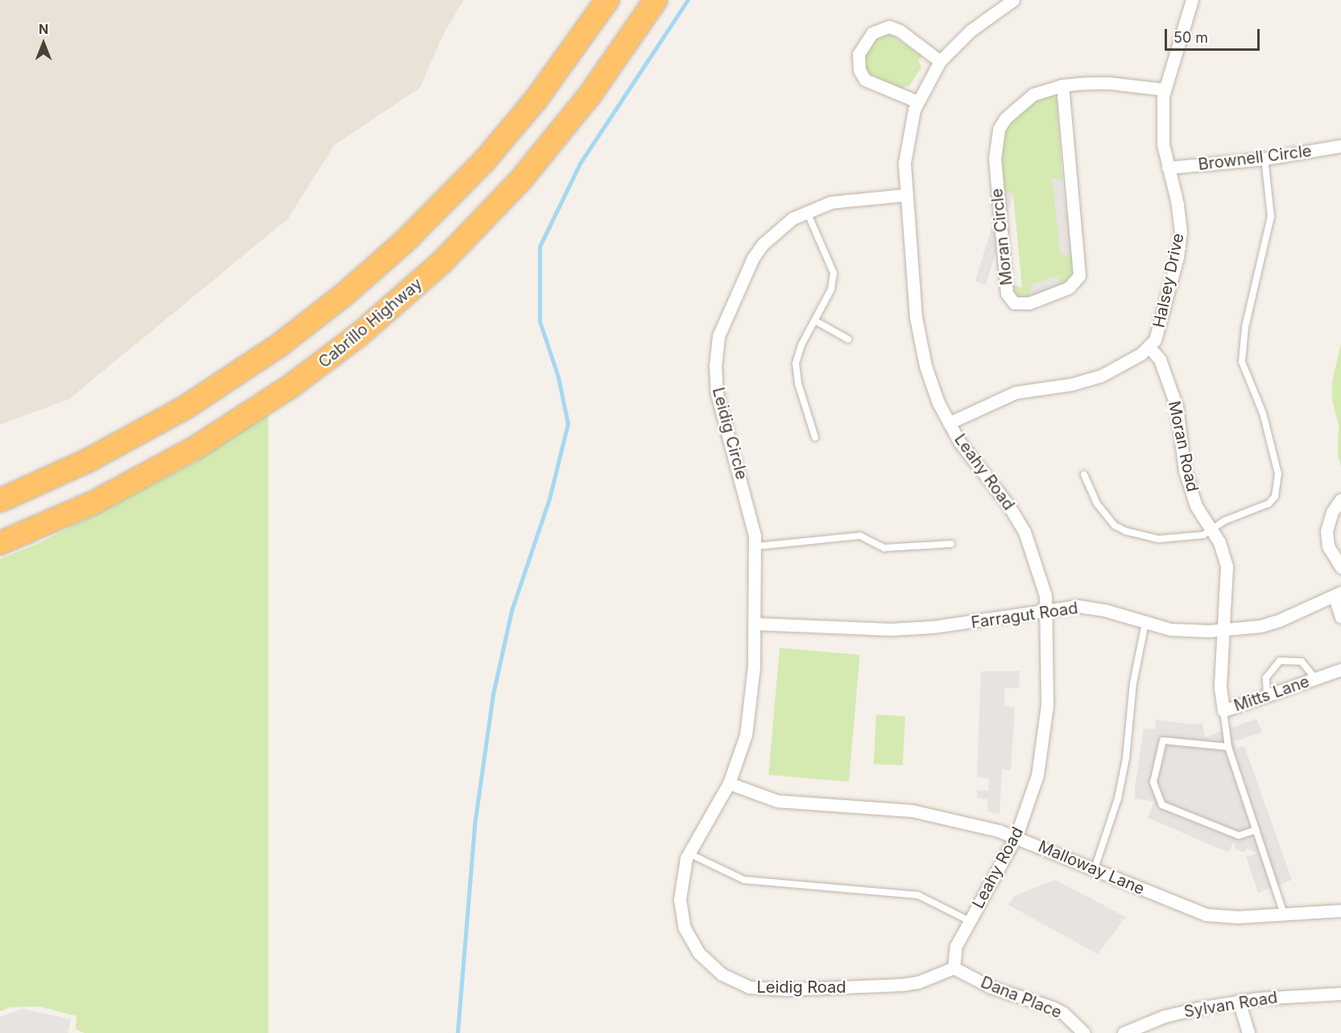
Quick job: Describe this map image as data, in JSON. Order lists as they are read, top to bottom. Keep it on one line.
{"streets":{"highway":["Cabrillo Highway"],"street":["Brownell Circle","Moran Circle","Halsey Drive","Leidig Circle","Moran Road","Leahy Road","Farragut Road","Mitts Lane","Malloway Lane","Leidig Road","Dana Place","Sylvan Road"]},"crossings":[["Brownell Circle","Halsey Drive"],["Moran Circle","Halsey Drive"],["Halsey Drive","Moran Road"],["Halsey Drive","Leahy Road"],["Leidig Circle","Leahy Road"],["Leidig Circle","Farragut Road"],["Leidig Circle","Malloway Lane"],["Leidig Circle","Leidig Road"],["Moran Road","Farragut Road"],["Moran Road","Mitts Lane"],["Leahy Road","Farragut Road"],["Leahy Road","Malloway Lane"],["Leahy Road","Leidig Road"],["Leahy Road","Dana Place"],["Farragut Road","Mitts Lane"],["Malloway Lane","Leidig Road"],["Leidig Road","Dana Place"]],"scale_bar":"50 m","north":"top"}
